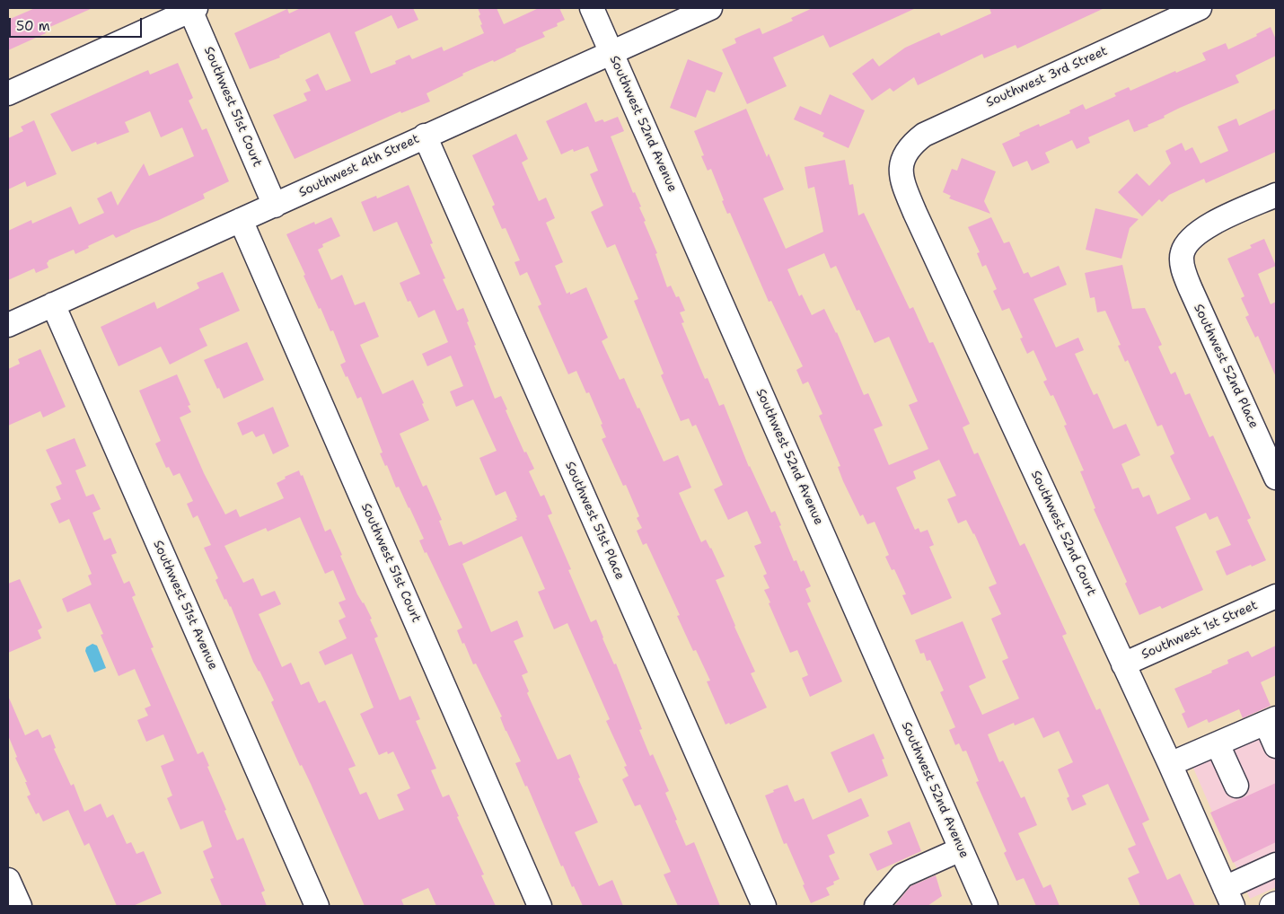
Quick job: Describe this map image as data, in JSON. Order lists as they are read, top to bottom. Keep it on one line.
{"streets":{"street":["Southwest 3rd Street","Southwest 51st Court","Southwest 52nd Avenue","Southwest 4th Street","Southwest 52nd Place","Southwest 51st Place","Southwest 52nd Court","Southwest 51st Avenue","Southwest 1st Street"]},"crossings":[["Southwest 3rd Street","Southwest 52nd Court"],["Southwest 51st Court","Southwest 4th Street"],["Southwest 52nd Avenue","Southwest 4th Street"],["Southwest 4th Street","Southwest 51st Place"],["Southwest 4th Street","Southwest 51st Avenue"],["Southwest 52nd Court","Southwest 1st Street"]],"scale_bar":"50 m"}
